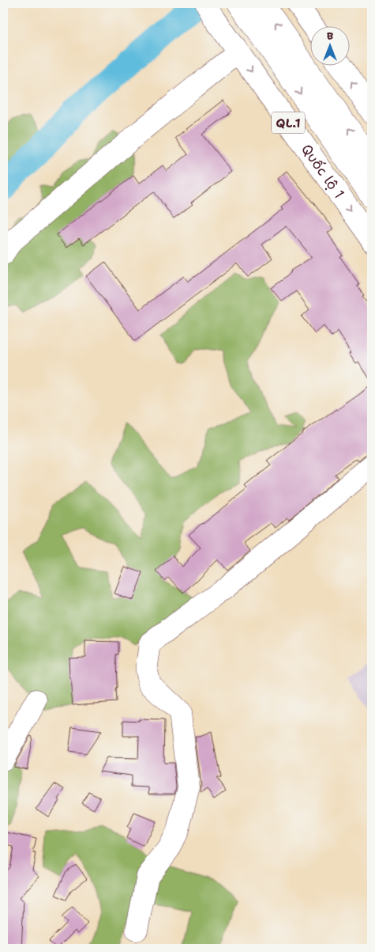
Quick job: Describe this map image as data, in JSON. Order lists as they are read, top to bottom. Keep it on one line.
{"streets":{"main road":["QL.1","Quốc lộ 1"]},"north":"top"}
